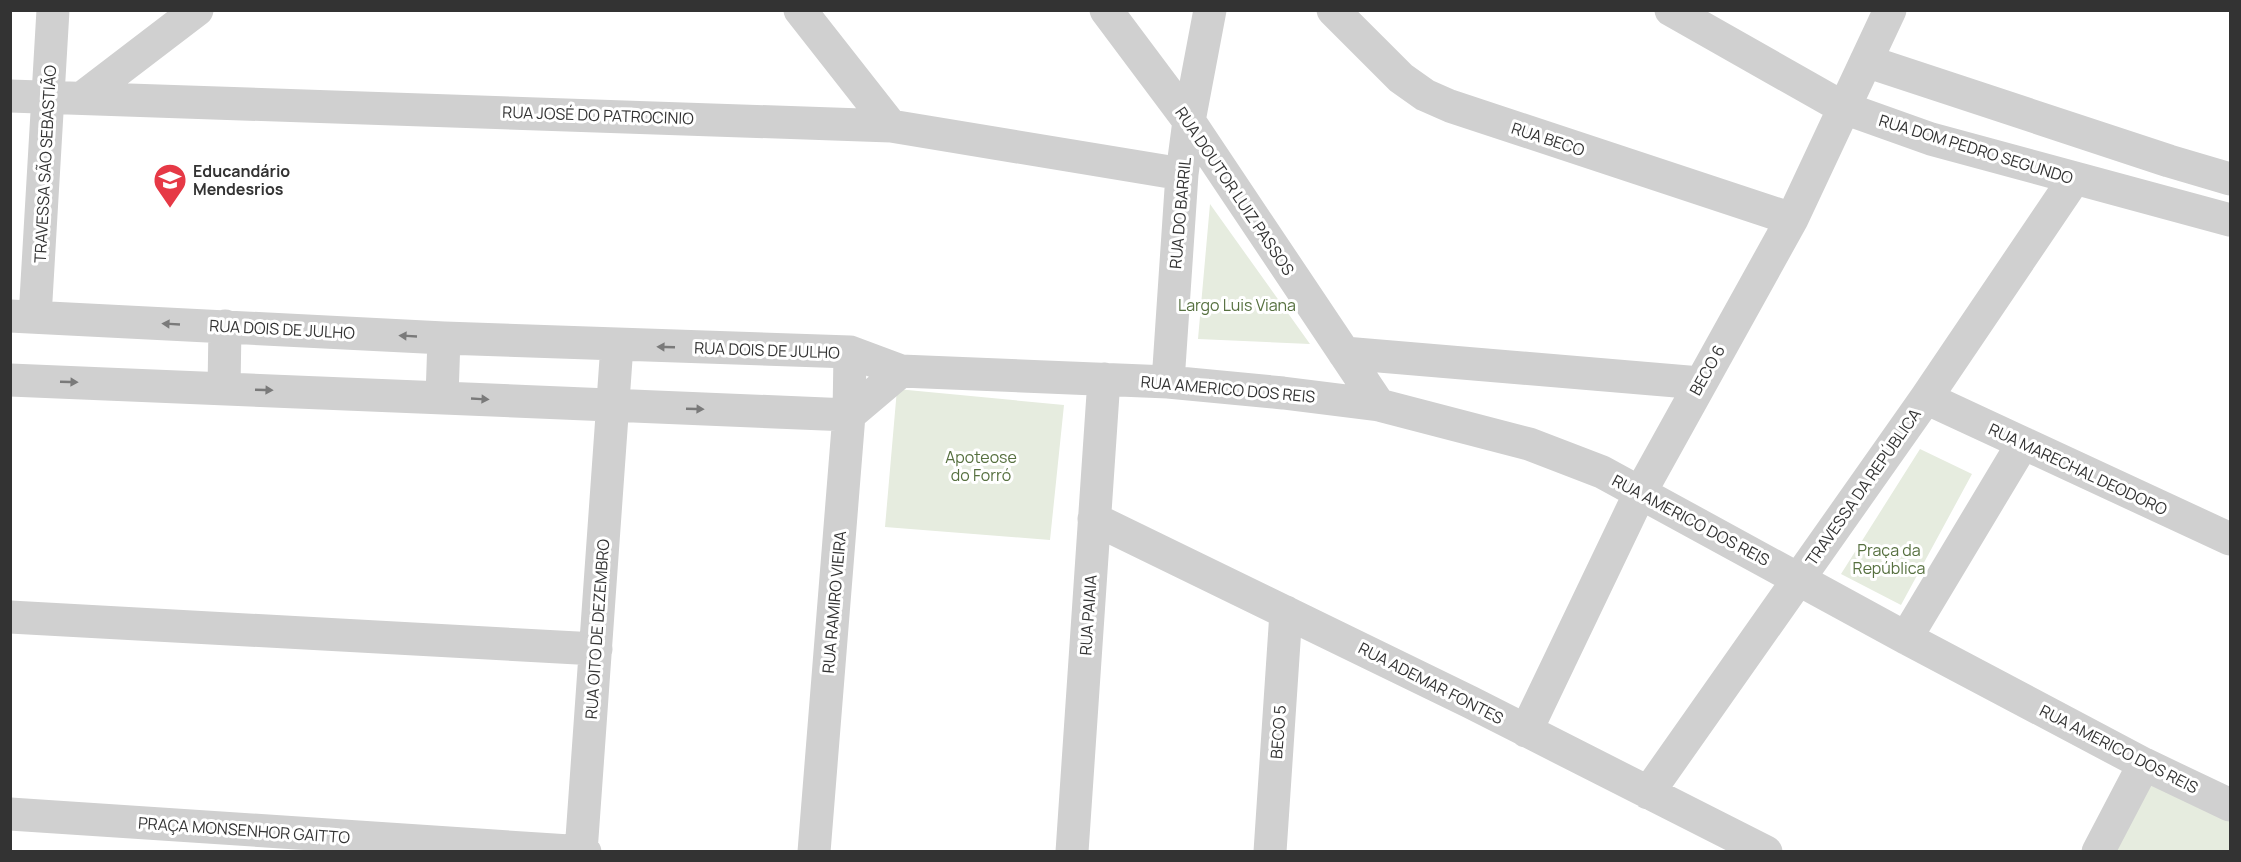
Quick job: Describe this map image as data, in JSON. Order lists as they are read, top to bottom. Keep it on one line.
{"streets":{"street":["RUA JOSÉ DO PATROCINIO","RUA BECO","RUA DOM PEDRO SEGUNDO","TRAVESSA SÃO SEBASTIÃO","RUA DOUTOR LUIZ PASSOS","RUA DO BARRIL","RUA DOIS DE JULHO","BECO 6","RUA AMERICO DOS REIS","RUA MARECHAL DEODORO","TRAVESSA DA REPÚBLICA","RUA RAMIRO VIEIRA","RUA PAIAIA","RUA OITO DE DEZEMBRO","RUA ADEMAR FONTES","BECO 5","PRAÇA MONSENHOR GAITTO"]},"crossings":[["RUA JOSÉ DO PATROCINIO","TRAVESSA SÃO SEBASTIÃO"],["RUA JOSÉ DO PATROCINIO","RUA DO BARRIL"],["RUA BECO","BECO 6"],["RUA DOM PEDRO SEGUNDO","BECO 6"],["RUA DOM PEDRO SEGUNDO","TRAVESSA DA REPÚBLICA"],["TRAVESSA SÃO SEBASTIÃO","RUA DOIS DE JULHO"],["RUA DOUTOR LUIZ PASSOS","RUA DO BARRIL"],["RUA DOUTOR LUIZ PASSOS","RUA AMERICO DOS REIS"],["RUA DO BARRIL","RUA AMERICO DOS REIS"],["RUA DOIS DE JULHO","RUA RAMIRO VIEIRA"],["RUA DOIS DE JULHO","RUA OITO DE DEZEMBRO"],["BECO 6","RUA AMERICO DOS REIS"],["BECO 6","RUA ADEMAR FONTES"],["RUA AMERICO DOS REIS","TRAVESSA DA REPÚBLICA"],["RUA AMERICO DOS REIS","RUA PAIAIA"],["RUA MARECHAL DEODORO","TRAVESSA DA REPÚBLICA"],["TRAVESSA DA REPÚBLICA","RUA ADEMAR FONTES"],["RUA PAIAIA","RUA ADEMAR FONTES"],["RUA OITO DE DEZEMBRO","PRAÇA MONSENHOR GAITTO"],["RUA ADEMAR FONTES","BECO 5"]],"parks":["Largo Luis Viana","Apoteose do Forró","Praça da República"],"places":{"school or university":["Educandário Mendesrios"]}}
